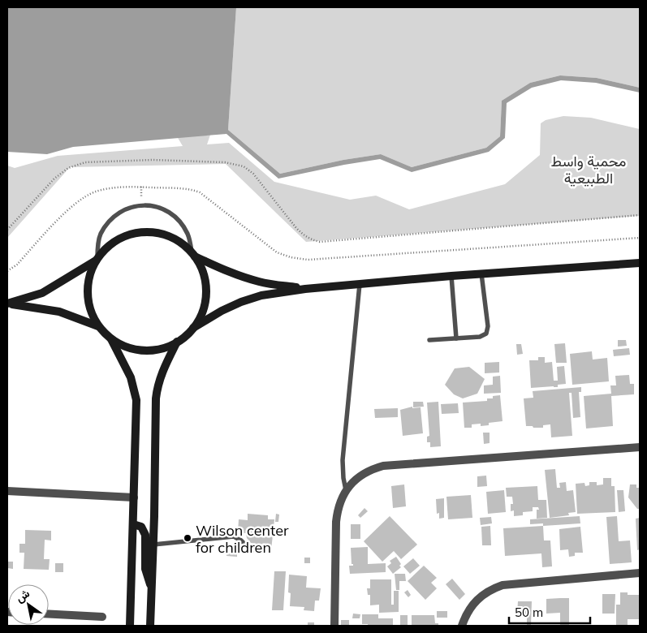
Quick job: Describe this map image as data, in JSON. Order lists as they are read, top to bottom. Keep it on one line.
{"parks":["محمية واسط الطبيعية"],"places":["Wilson center for children"],"scale_bar":"50 m","north":"top left"}
